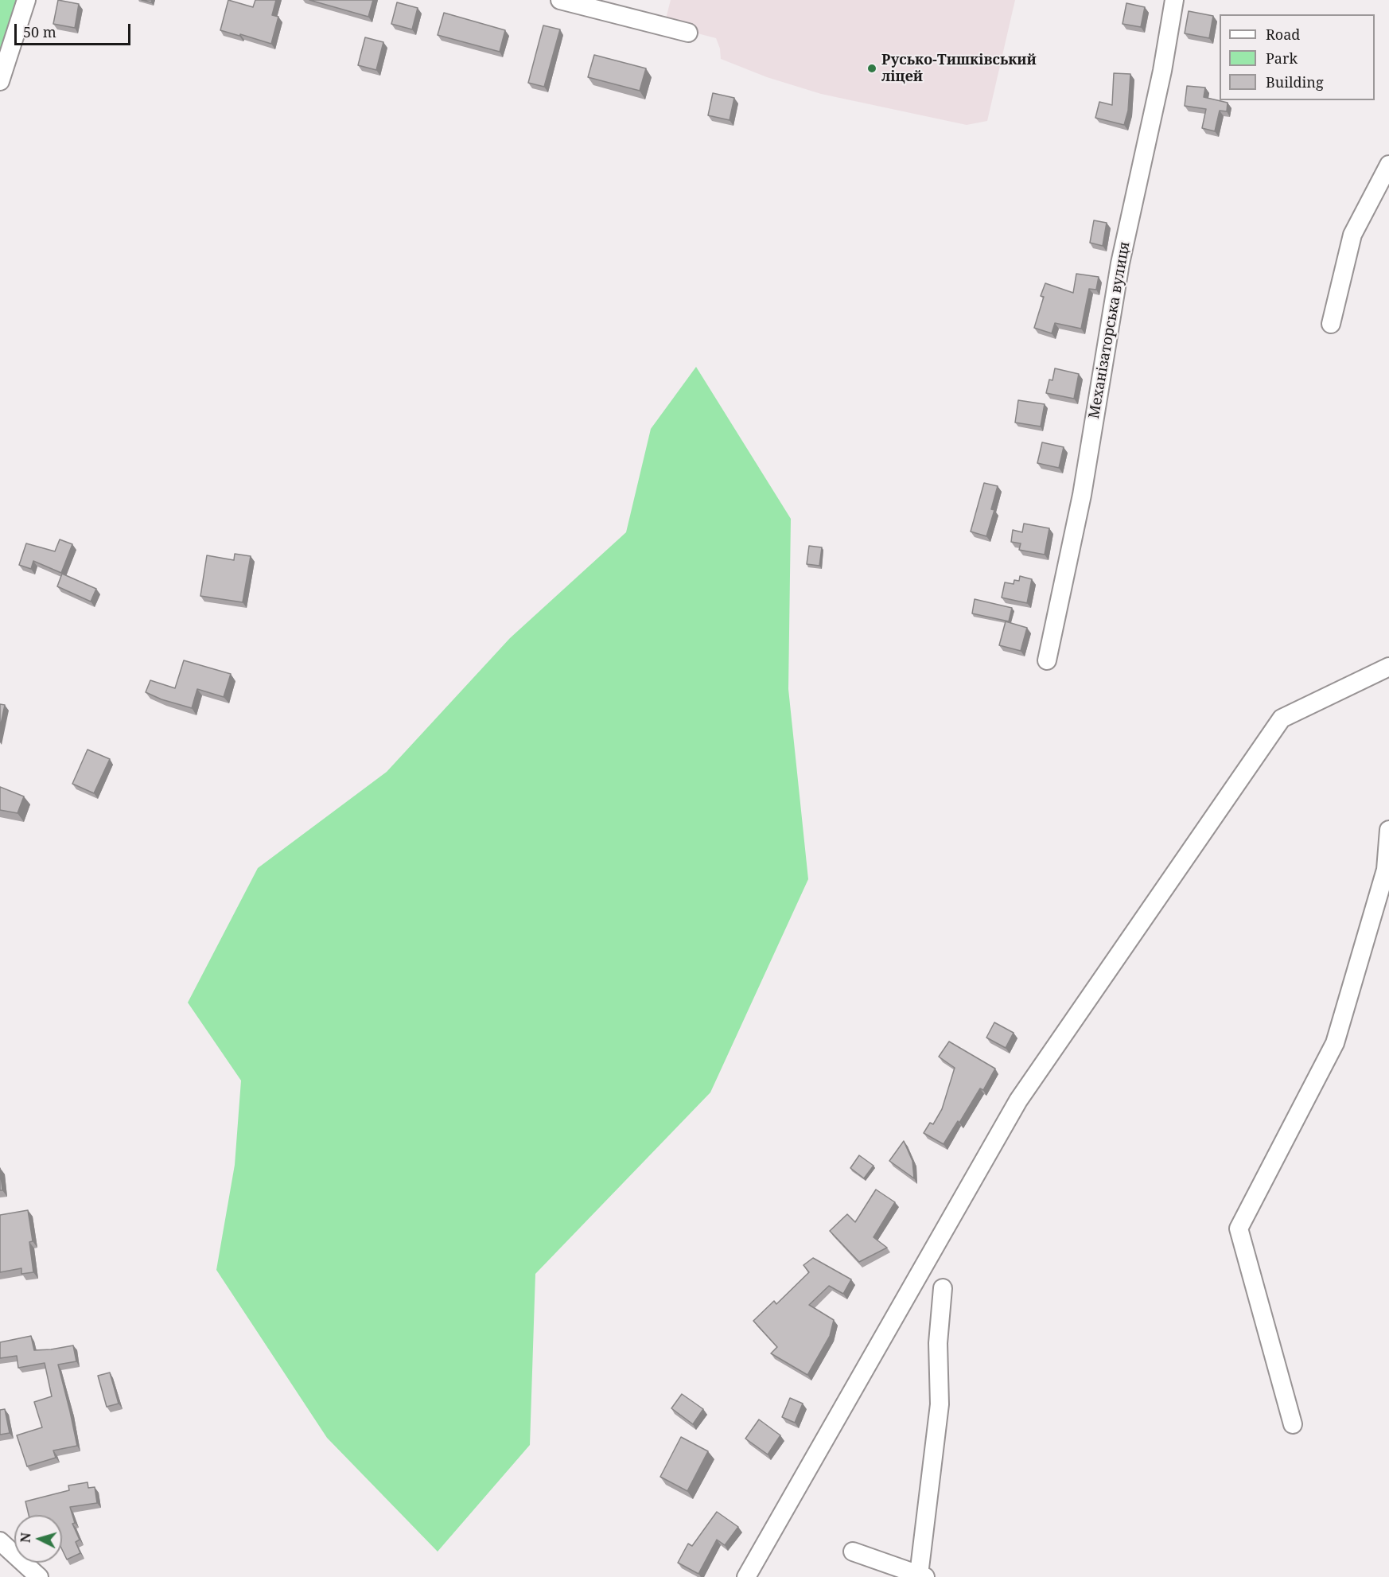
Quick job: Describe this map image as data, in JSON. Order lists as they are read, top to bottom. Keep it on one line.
{"streets":{"street":["Механізаторська вулиця"]},"places":["Русько-Тишківський ліцей"],"legend":["Road","Park","Building"],"scale_bar":"50 m","north":"left"}
